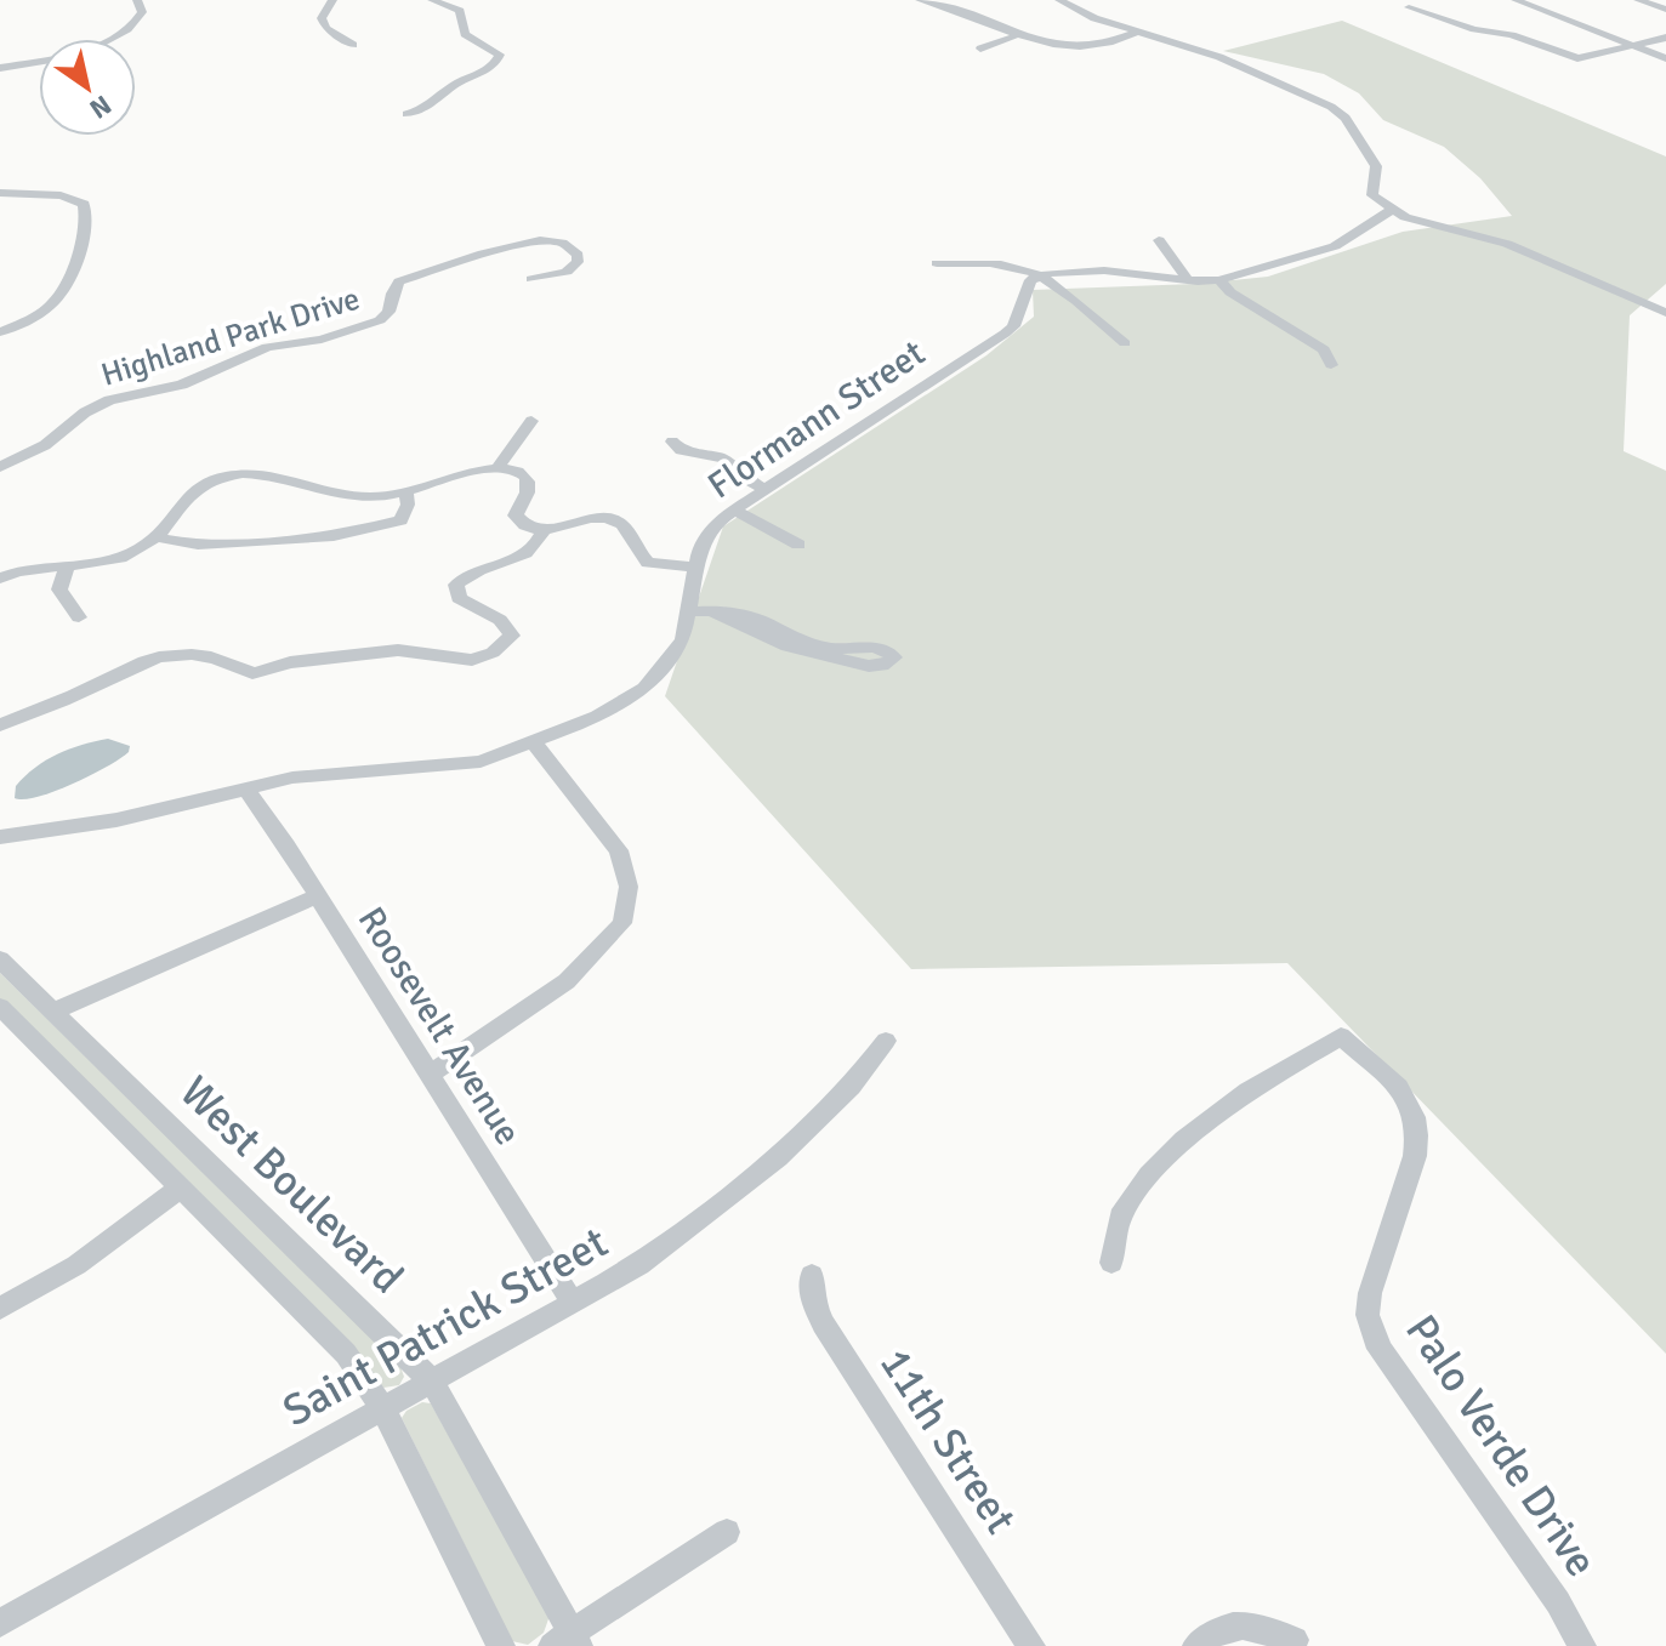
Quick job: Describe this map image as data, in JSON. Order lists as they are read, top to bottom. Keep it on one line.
{"streets":{"street":["Highland Park Drive","Flormann Street","Roosevelt Avenue","West Boulevard","Saint Patrick Street","11th Street","Palo Verde Drive"]},"crossings":[["Flormann Street","Roosevelt Avenue"],["Roosevelt Avenue","Saint Patrick Street"],["West Boulevard","Saint Patrick Street"]],"north":"bottom right"}
